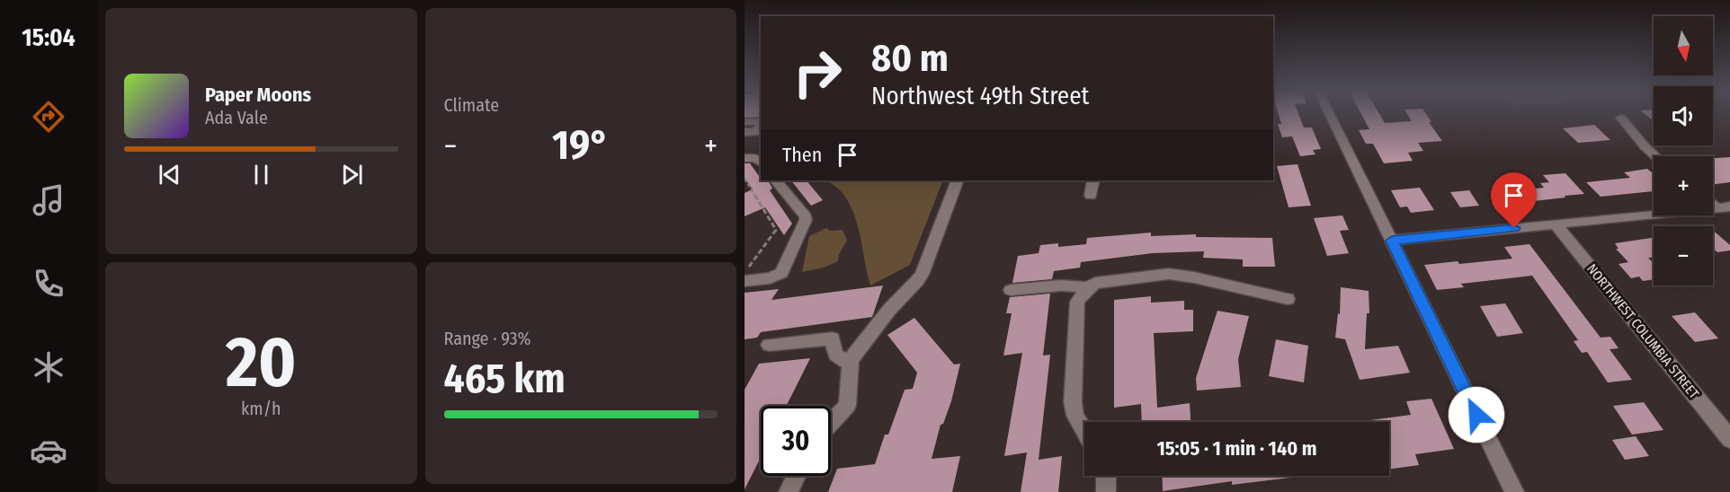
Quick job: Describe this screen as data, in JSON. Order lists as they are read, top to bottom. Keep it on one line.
{"streets":{"street":["NORTHWEST COLUMBIA STREET"]},"north":"bottom","page":{"tabs":"15:04","tile":["Climate",["20","km/h"],["Range · 93%","465 km"]],"map_buttons":["+","−"],"turn":["80 m","Northwest 49th Street"],"song":["Paper Moons","Ada Vale"],"heat":["−","19°","+"],"then":"Then","limit":"30","trip":"15:05 · 1 min · 140 m"}}
